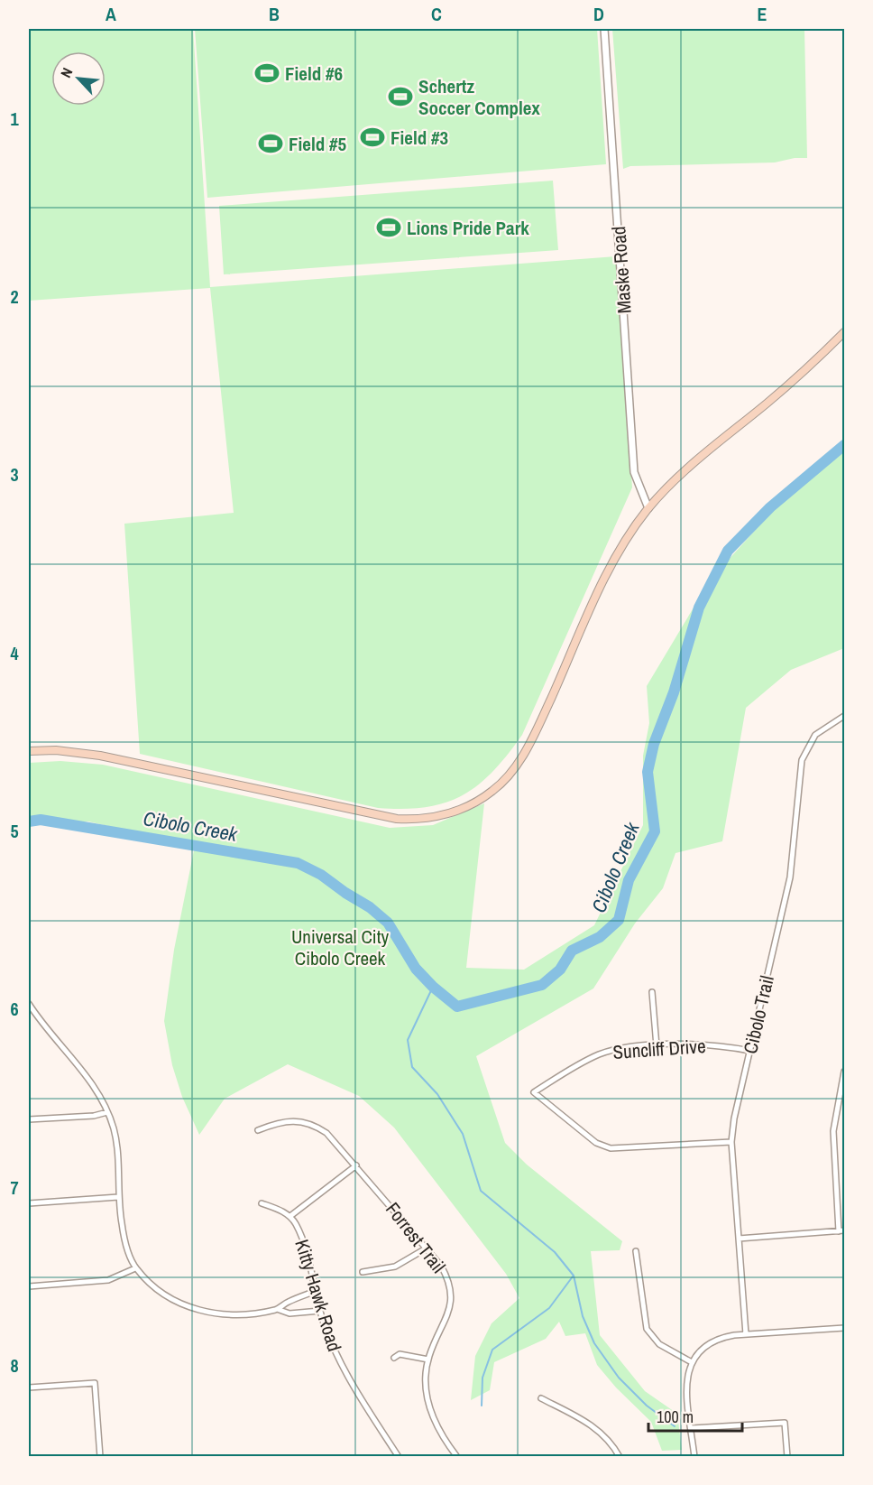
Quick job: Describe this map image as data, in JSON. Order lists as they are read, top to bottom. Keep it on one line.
{"streets":{"street":["Maske Road","Cibolo Trail","Suncliff Drive","Forrest Trail","Kitty Hawk Road"]},"crossings":[["Cibolo Trail","Suncliff Drive"]],"water":["Cibolo Creek"],"parks":["Universal City Cibolo Creek"],"places":{"sports":["Field #6","Schertz Soccer Complex","Field #3","Field #5","Lions Pride Park"]},"scale_bar":"100 m","north":"top left","grid":{"columns":["A","B","C","D","E"],"rows":["1","2","3","4","5","6","7","8"]}}
